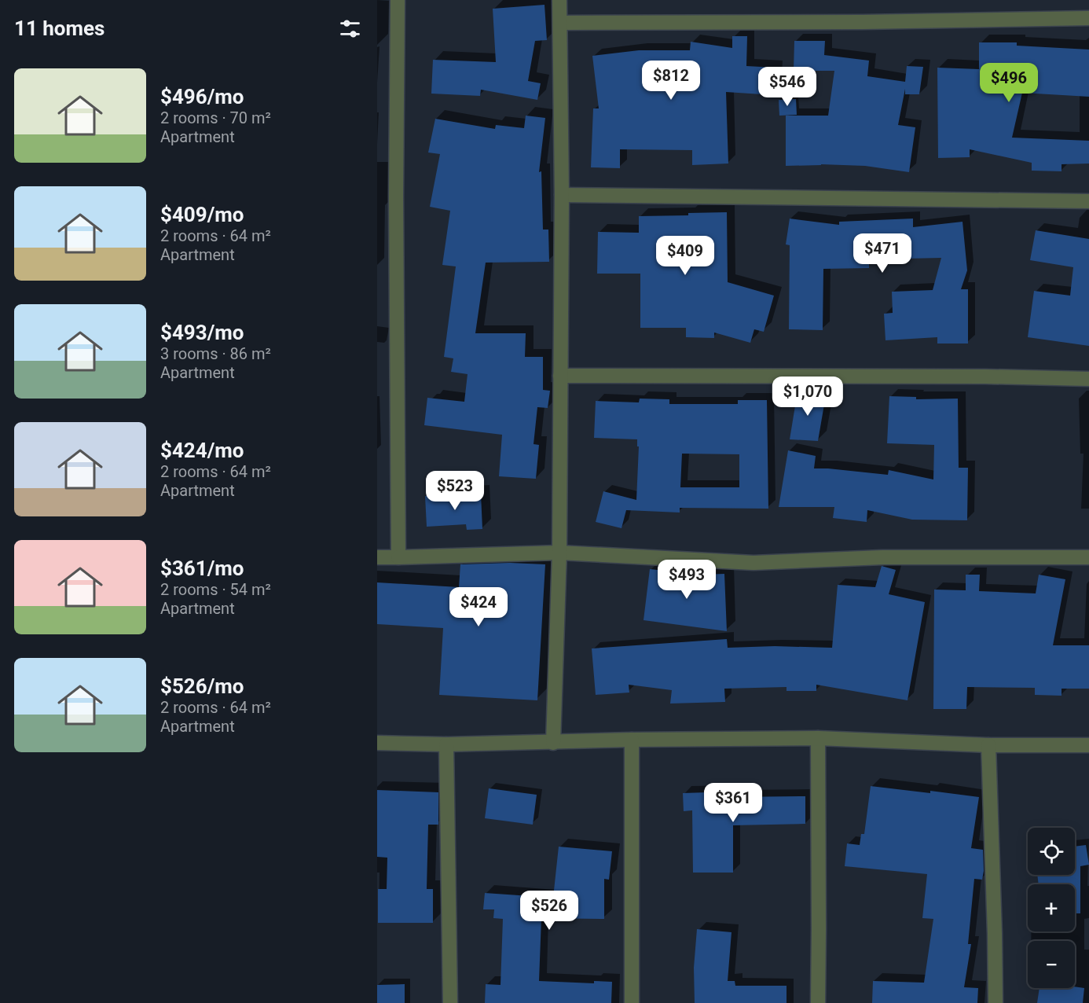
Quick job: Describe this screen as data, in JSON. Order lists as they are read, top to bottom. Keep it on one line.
{"page":{"heading":"11 homes","list":[{"name":"$496/mo","note":"2 rooms · 70 m² · Apartment"},{"name":"$409/mo","note":"2 rooms · 64 m² · Apartment"},{"name":"$493/mo","note":"3 rooms · 86 m² · Apartment"},{"name":"$424/mo","note":"2 rooms · 64 m² · Apartment"},{"name":"$361/mo","note":"2 rooms · 54 m² · Apartment"},{"name":"$526/mo","note":"2 rooms · 64 m² · Apartment"}],"price":["$812","$496","$546","$471","$409","$1,070","$523","$493","$424","$361","$526"],"map_buttons":["+","−"]}}
